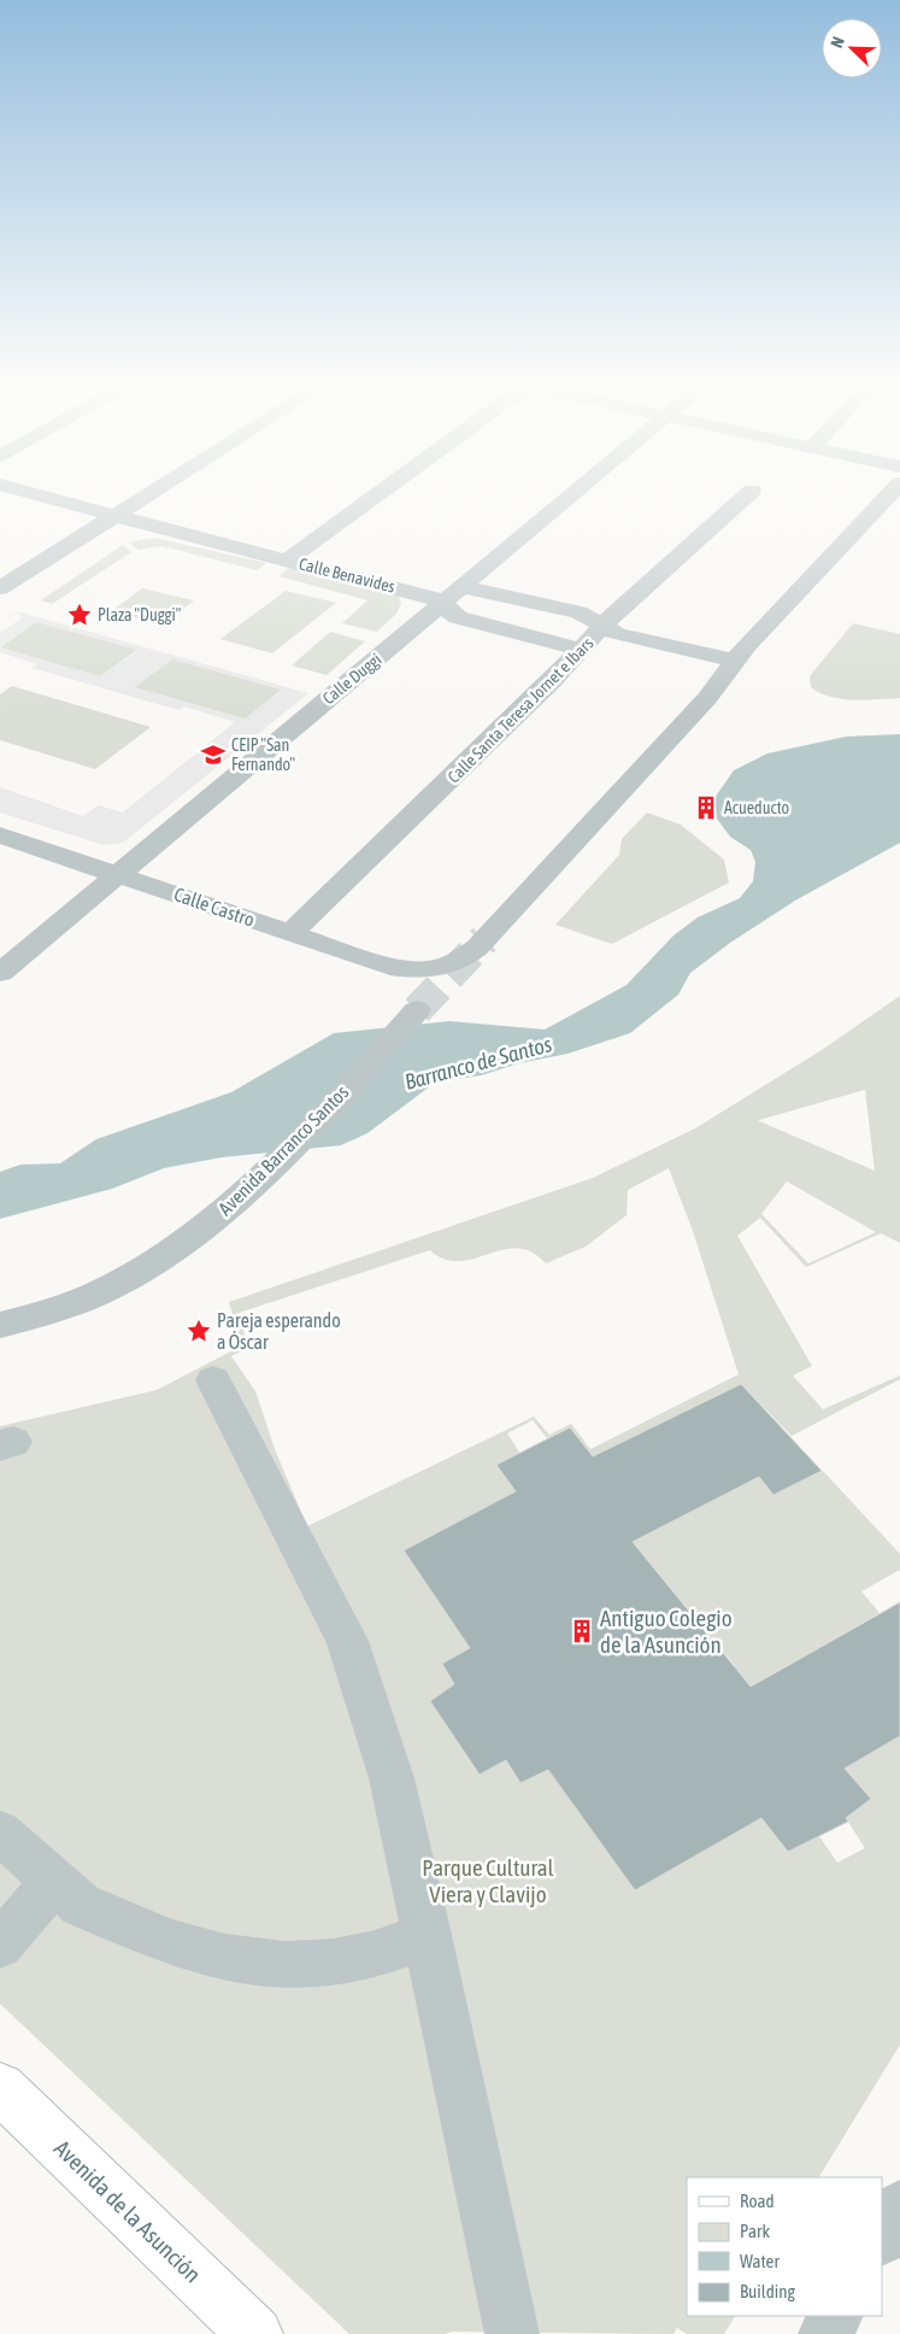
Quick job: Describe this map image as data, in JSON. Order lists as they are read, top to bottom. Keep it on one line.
{"streets":{"main road":["Avenida de la Asunción"],"street":["Calle Benavides","Calle Duggi","Calle Santa Teresa Jornet e Ibars","Calle Castro","Avenida Barranco Santos"]},"crossings":[["Calle Benavides","Calle Duggi"],["Calle Benavides","Calle Santa Teresa Jornet e Ibars"],["Calle Benavides","Calle Castro"],["Calle Duggi","Calle Castro"],["Calle Santa Teresa Jornet e Ibars","Calle Castro"]],"water":["Barranco de Santos"],"parks":["Parque Cultural Viera y Clavijo"],"places":{"place":["Plaza \"Duggi\"","Pareja esperando a Óscar"],"school or university":["CEIP \"San Fernando\""],"building":["Acueducto","Antiguo Colegio de la Asunción"]},"legend":["Road","Park","Water","Building"],"north":"top left"}
